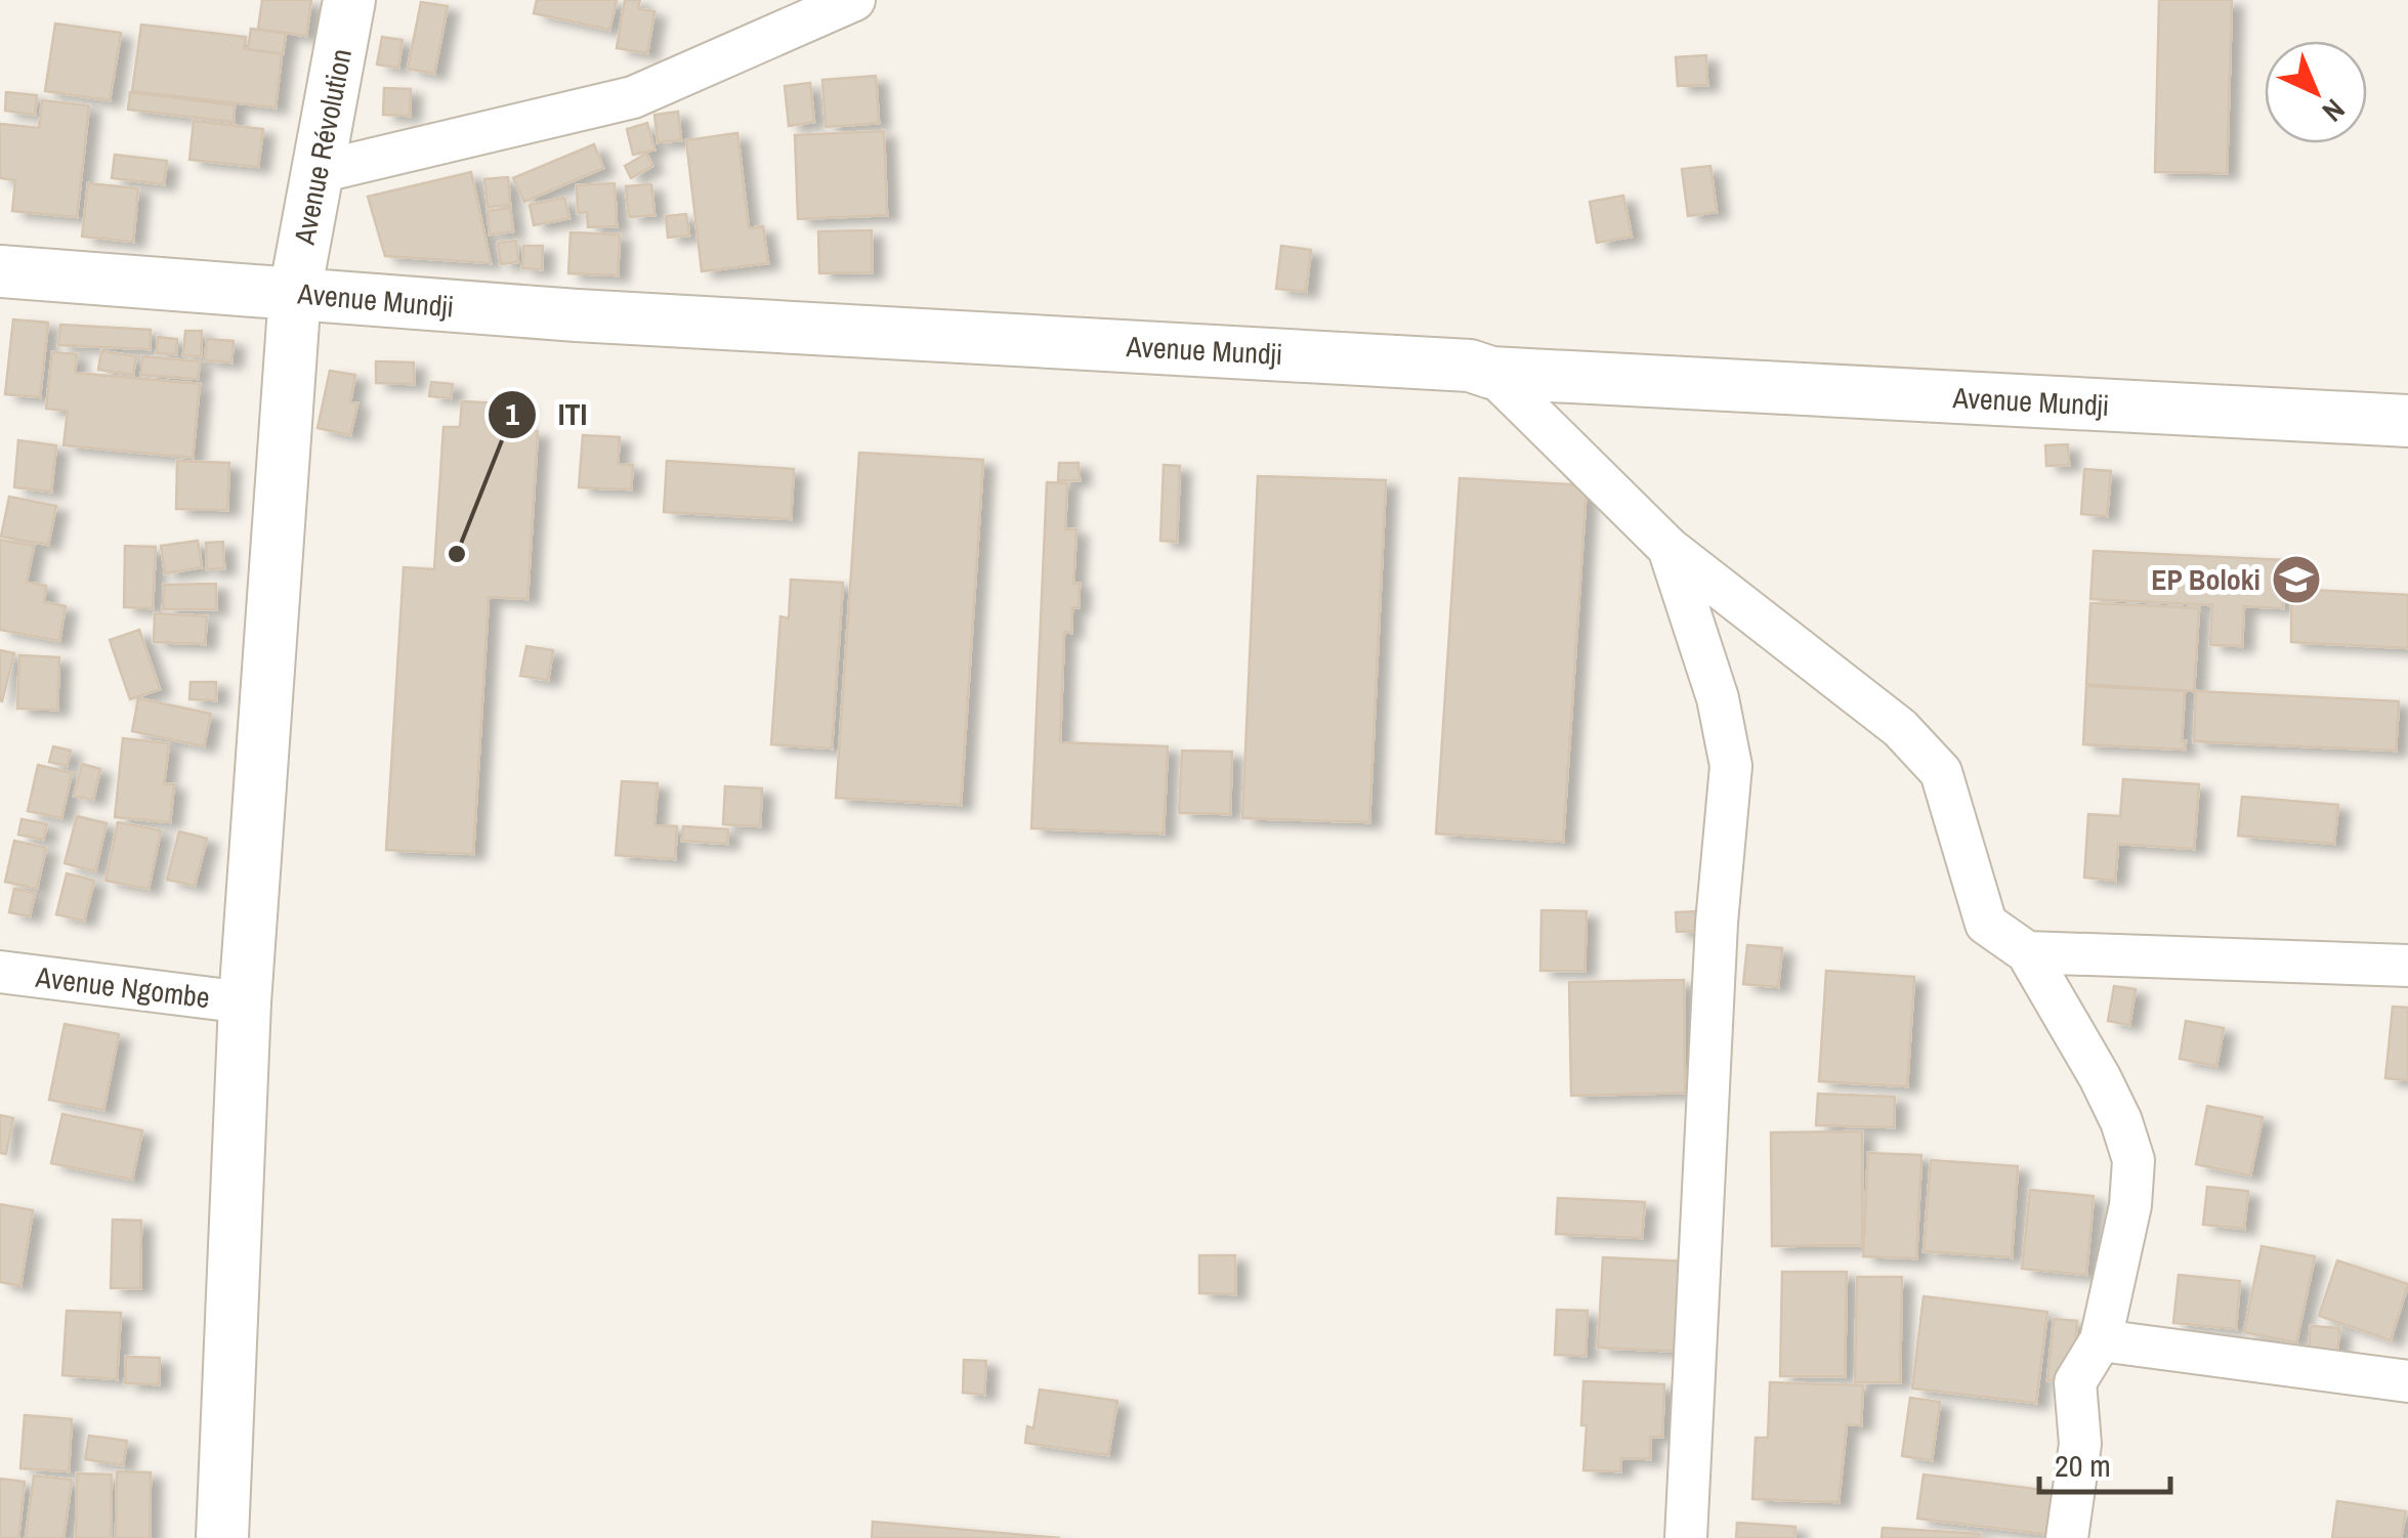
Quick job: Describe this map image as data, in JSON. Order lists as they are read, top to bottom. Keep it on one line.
{"streets":{"street":["Avenue Révolution","Avenue Mundji","Avenue Ngombe"]},"crossings":[["Avenue Révolution","Avenue Mundji"],["Avenue Révolution","Avenue Ngombe"]],"places":{"other":["ITI"],"school or university":["EP Boloki"]},"scale_bar":"20 m","north":"bottom right"}
